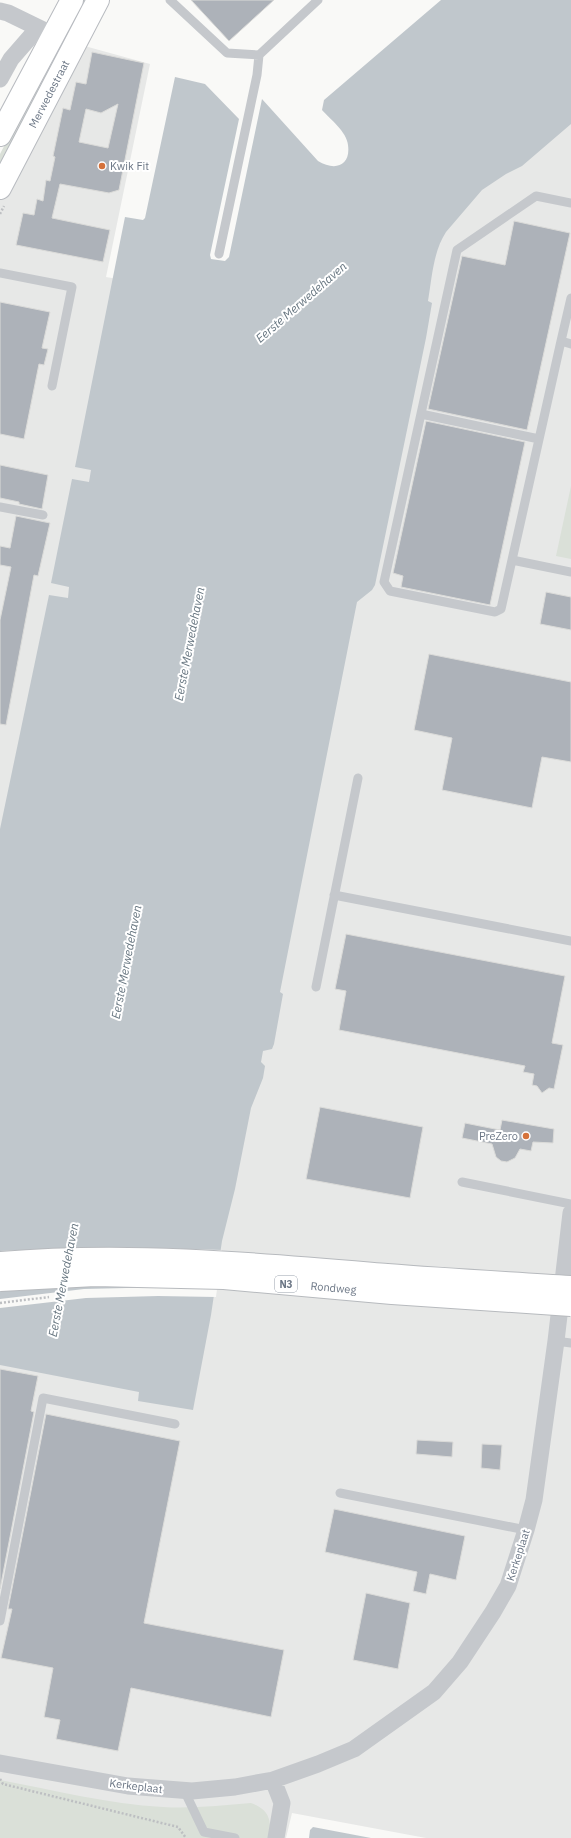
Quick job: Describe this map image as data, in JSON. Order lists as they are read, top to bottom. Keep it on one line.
{"streets":{"main road":["Merwedestraat","N3","Rondweg"],"street":["Kerkeplaat"]},"water":["Eerste Merwedehaven"],"places":["Kwik Fit","PreZero"]}
